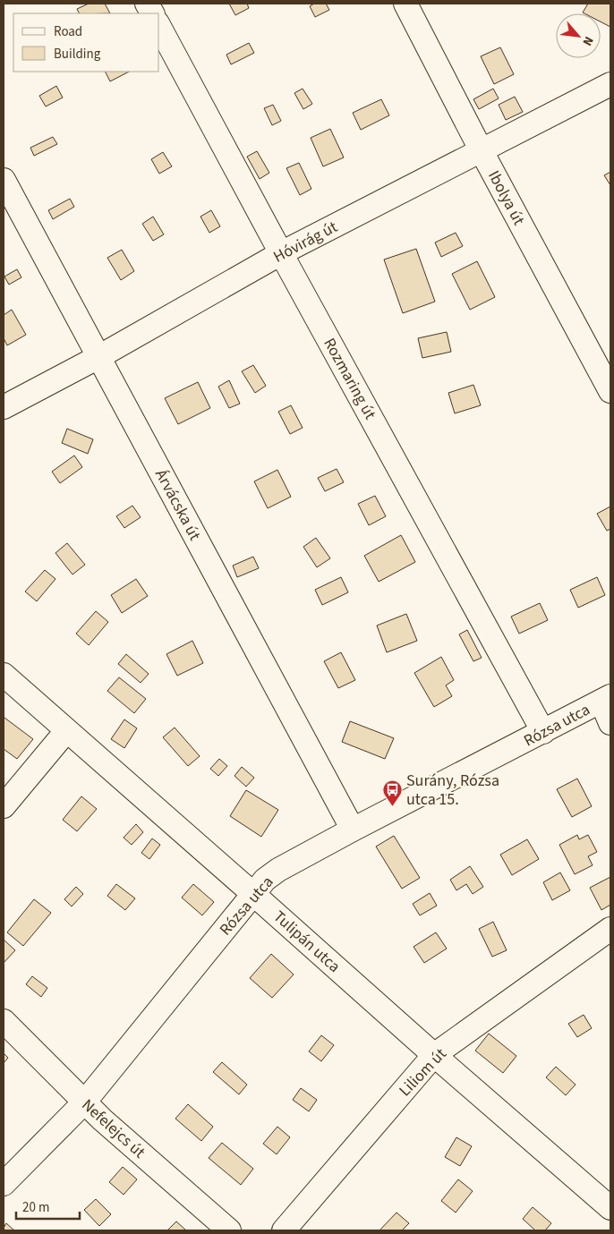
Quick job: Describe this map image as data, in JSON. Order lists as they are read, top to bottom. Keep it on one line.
{"streets":{"street":["Ibolya út","Hóvirág út","Rozmaring út","Árvácska út","Rózsa utca","Tulipán utca","Liliom út","Nefelejcs út"]},"crossings":[["Ibolya út","Hóvirág út"],["Hóvirág út","Rozmaring út"],["Hóvirág út","Árvácska út"],["Rozmaring út","Rózsa utca"],["Árvácska út","Rózsa utca"],["Rózsa utca","Tulipán utca"],["Rózsa utca","Nefelejcs út"],["Tulipán utca","Liliom út"]],"places":{"bus stop":["Surány, Rózsa utca 15."]},"legend":["Road","Building"],"scale_bar":"20 m","north":"bottom right"}
